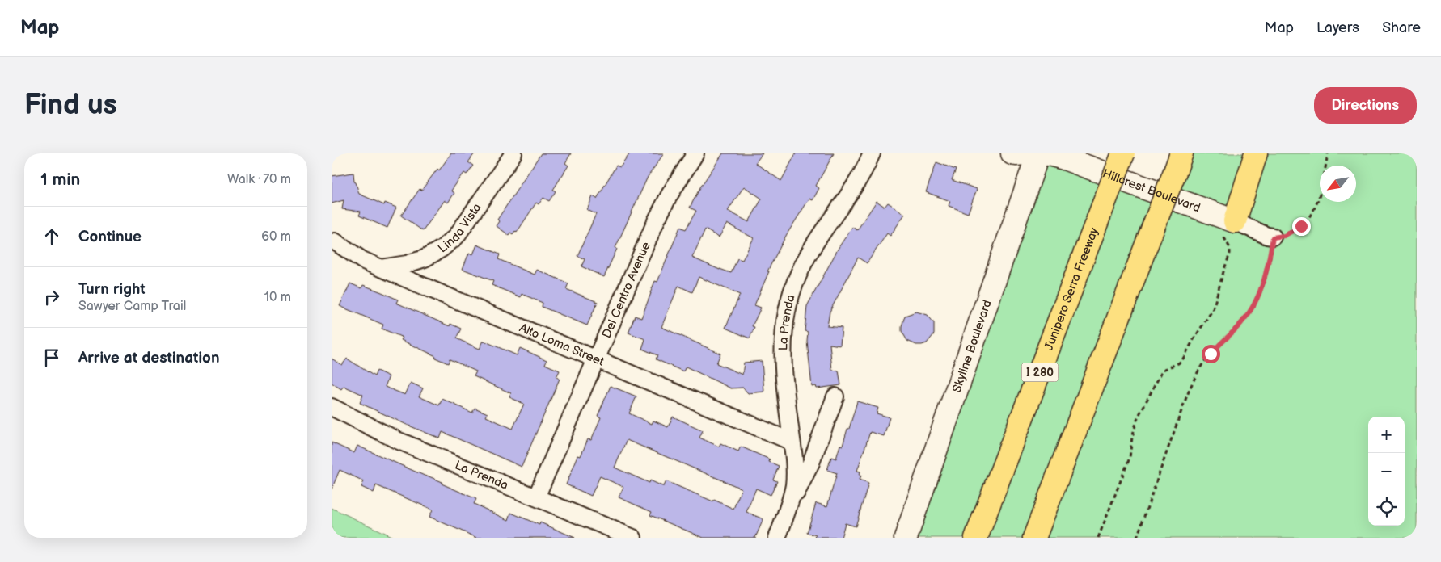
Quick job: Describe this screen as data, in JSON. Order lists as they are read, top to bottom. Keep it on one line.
{"streets":{"highway":["Junipero Serra Freeway","I 280"],"main road":["Hillcrest Boulevard","Skyline Boulevard"],"street":["Linda Vista","Del Centro Avenue","La Prenda","Alto Loma Street"]},"crossings":[["Linda Vista","Alto Loma Street"],["Del Centro Avenue","La Prenda"],["Del Centro Avenue","Alto Loma Street"],["La Prenda","Alto Loma Street"]],"north":"bottom left","page":{"header":"Map","nav":["Map","Layers","Share"],"buttons":"Directions","title":"Find us","heading":["1 min","Walk · 70 m"],"list":[["Continue","60 m"],["Turn right","Sawyer Camp Trail","10 m"],"Arrive at destination"],"map_buttons":["+","−"]}}
